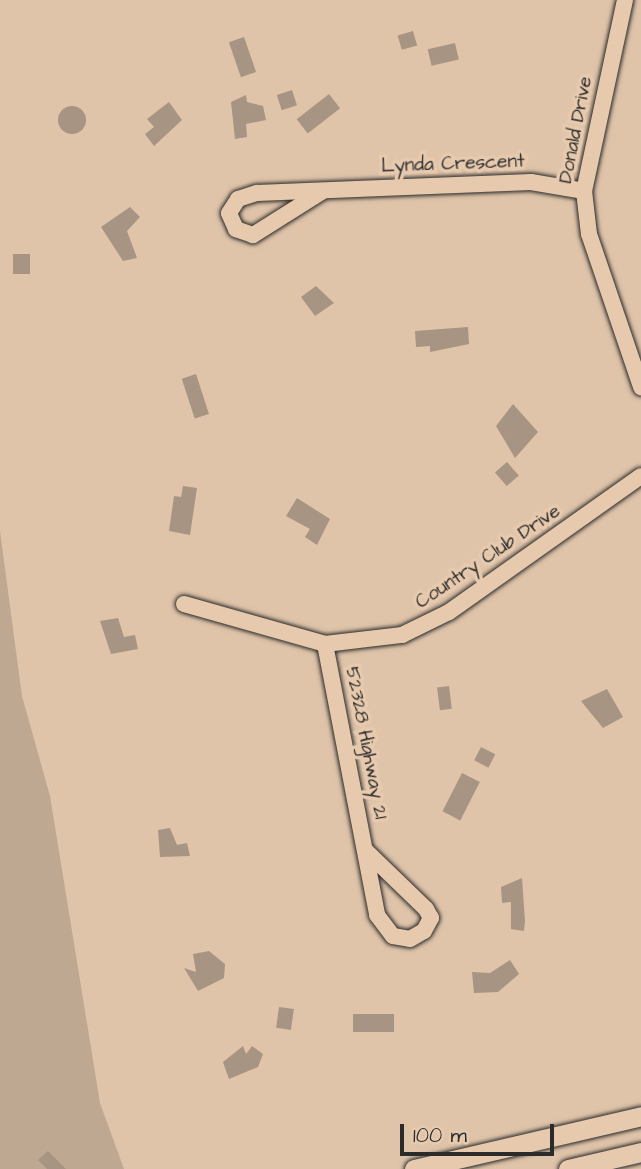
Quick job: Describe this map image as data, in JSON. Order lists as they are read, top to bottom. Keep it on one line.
{"streets":{"street":["Donald Drive","Lynda Crescent","Country Club Drive","52328 Highway 21"]},"crossings":[["Donald Drive","Lynda Crescent"],["Country Club Drive","52328 Highway 21"]],"scale_bar":"100 m"}
